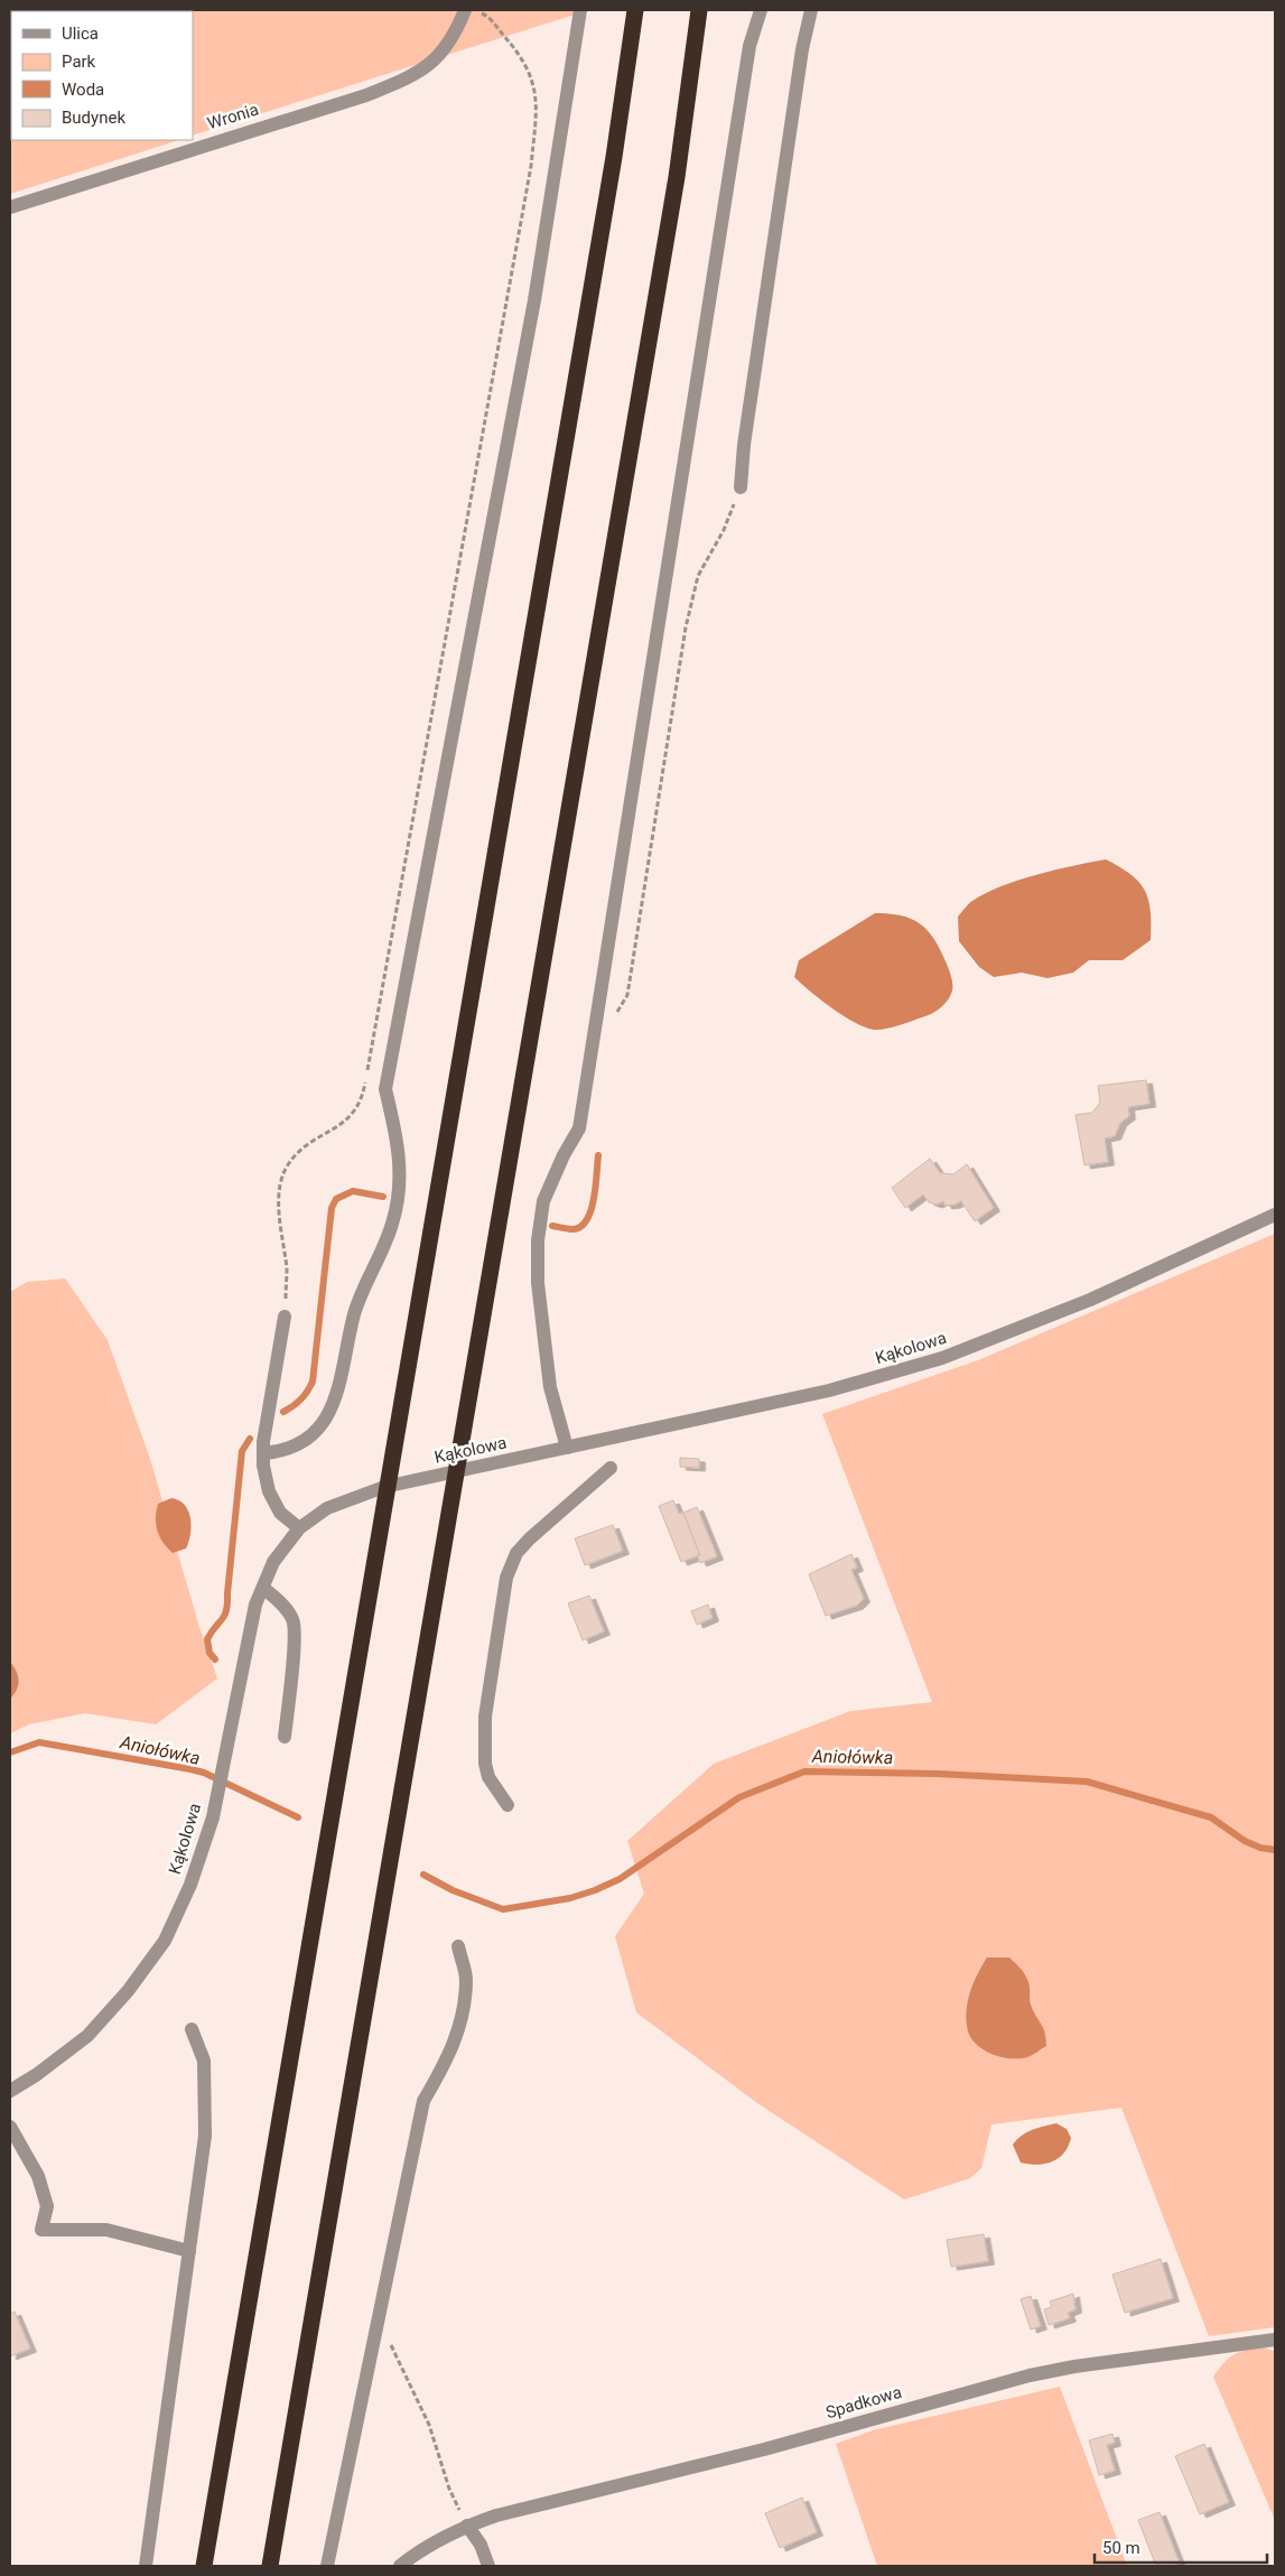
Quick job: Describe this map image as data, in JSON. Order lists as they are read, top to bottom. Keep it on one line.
{"streets":{"street":["Wronia","Kąkolowa","Spadkowa"]},"water":["Aniołówka"],"legend":["Ulica","Park","Woda","Budynek"],"scale_bar":"50 m"}
